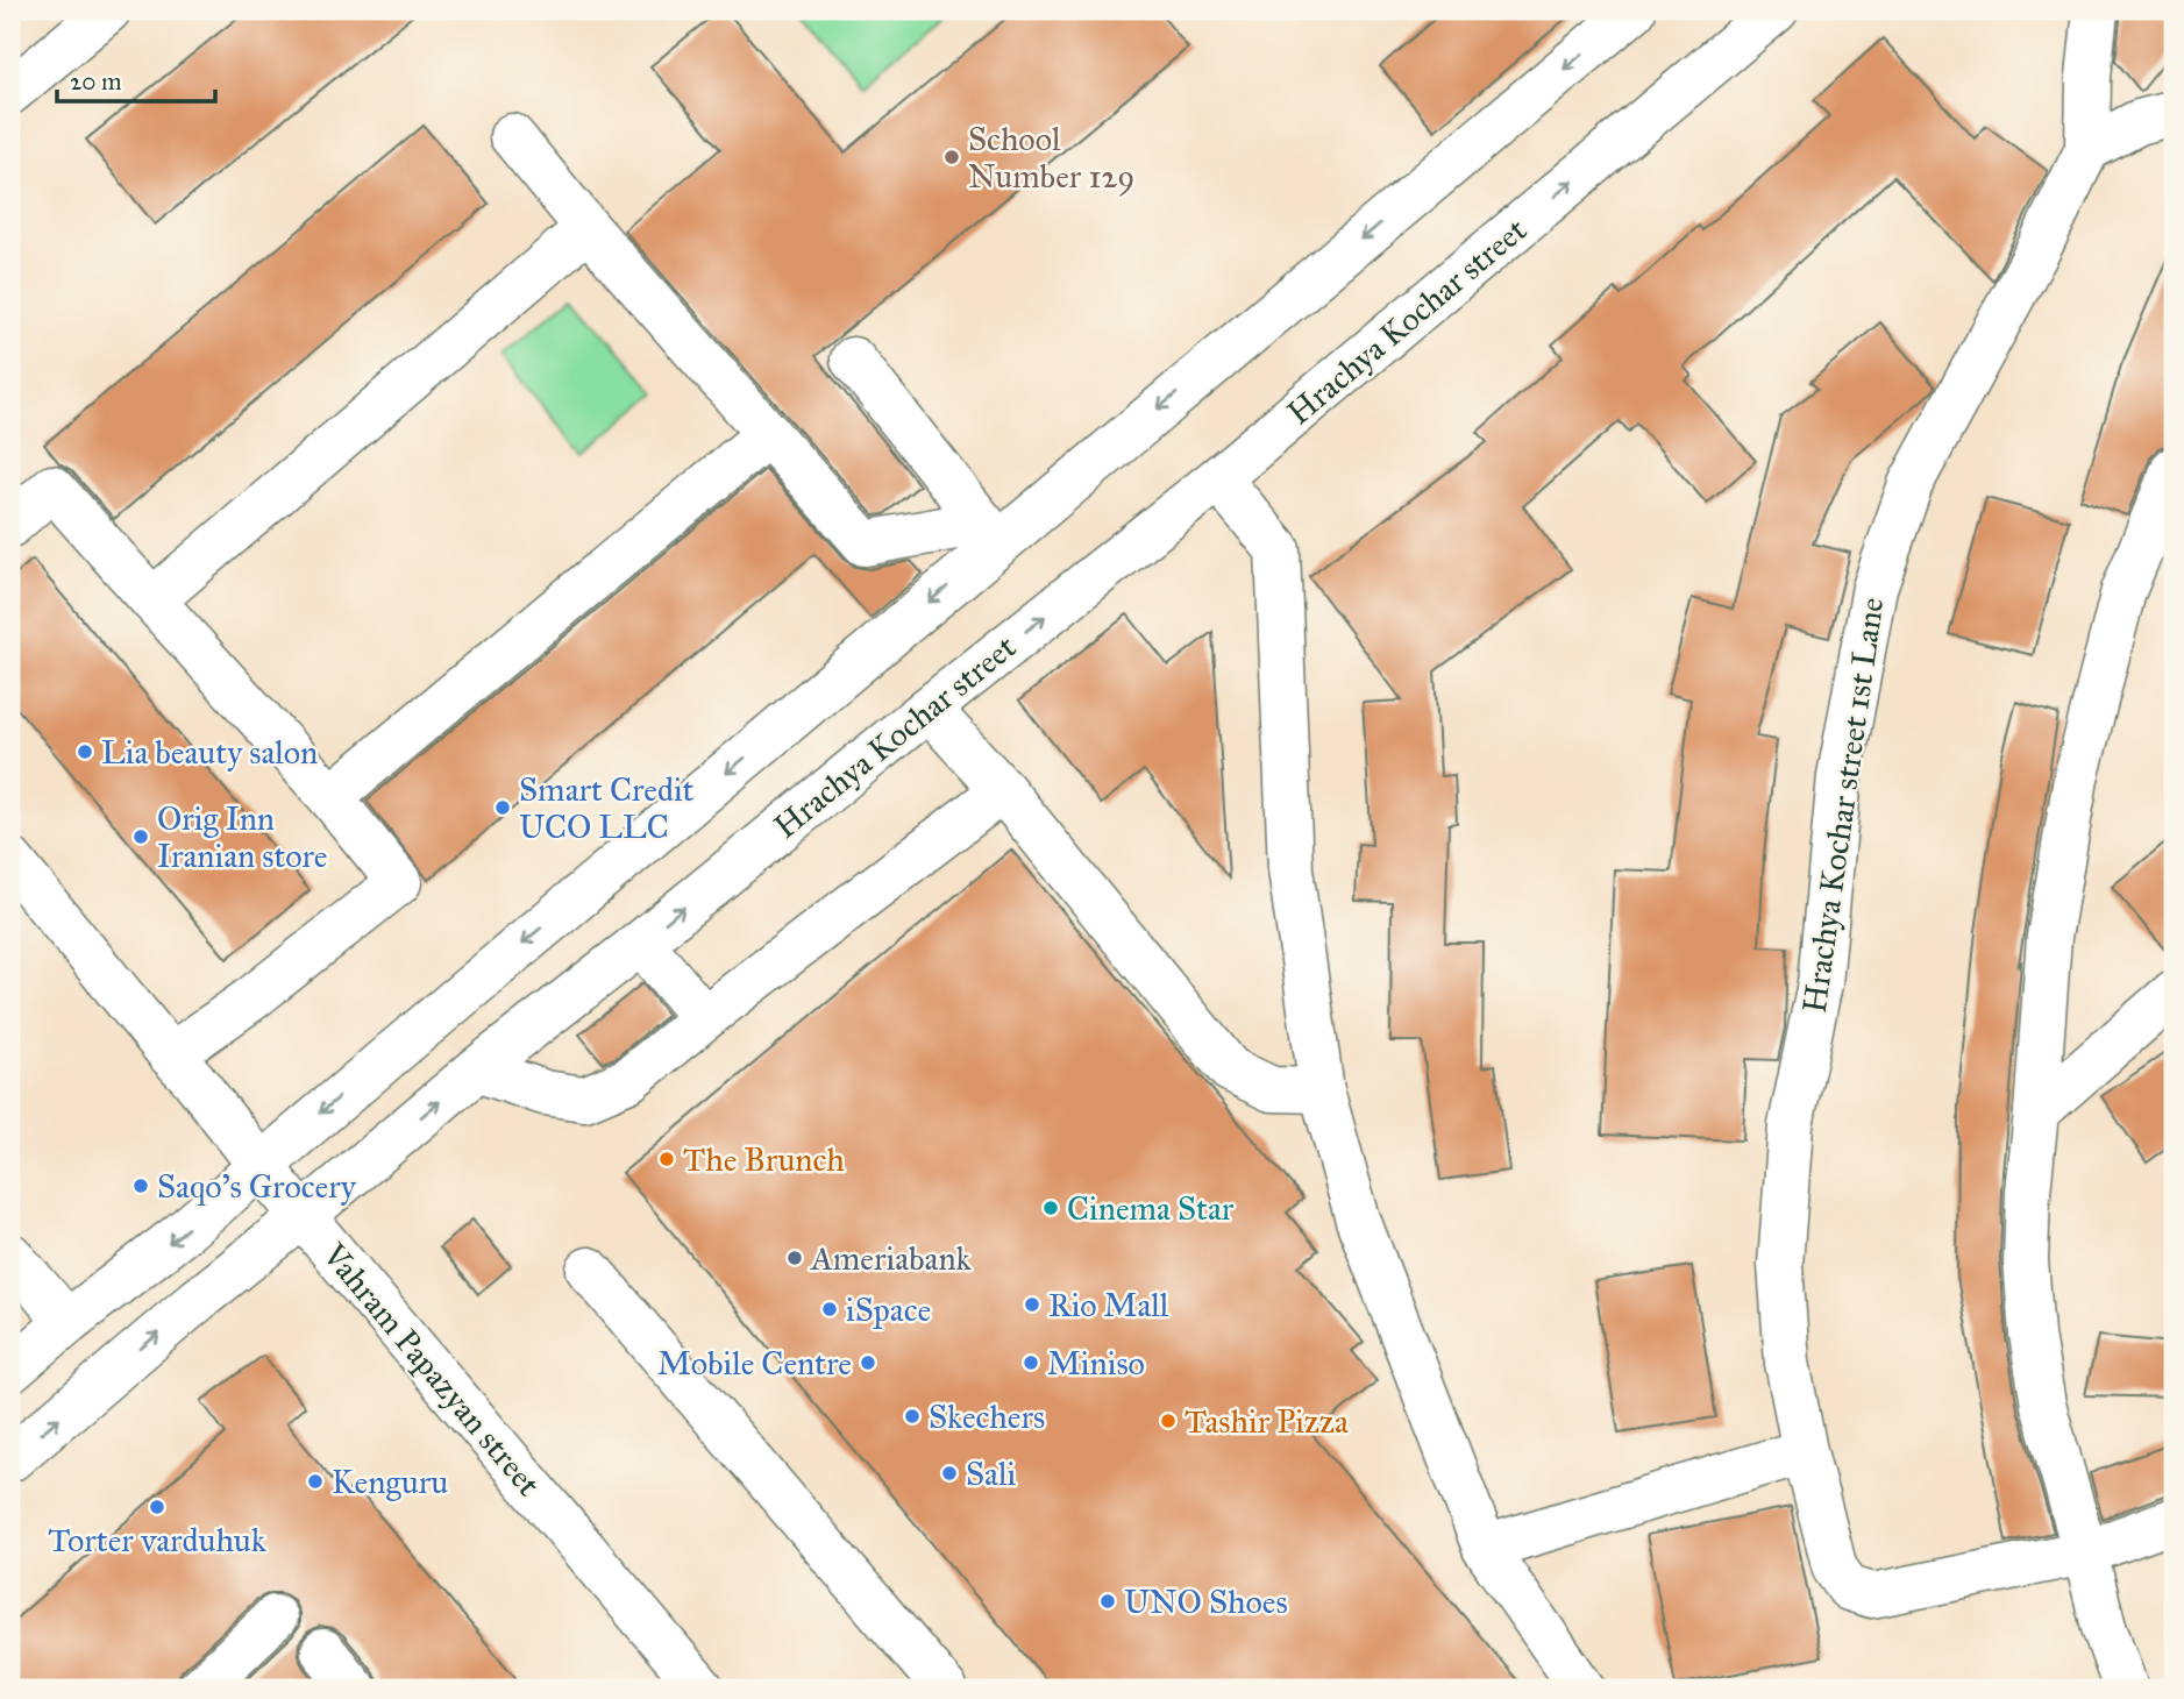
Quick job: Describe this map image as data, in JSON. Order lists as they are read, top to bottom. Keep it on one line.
{"streets":{"main road":["Hrachya Kochar street","Hrachya Kochar street 1st Lane","Vahram Papazyan street"]},"crossings":[["Hrachya Kochar street","Vahram Papazyan street"]],"places":["School Number 129","Lia beauty salon","Smart Credit UCO LLC","Orig Inn Iranian store","The Brunch","Saqo's Grocery","Cinema Star","Ameriabank","Rio Mall","iSpace","Mobile Centre","Miniso","Skechers","Tashir Pizza","Sali","Kenguru","Torter varduhuk","UNO Shoes"],"scale_bar":"20 m"}
